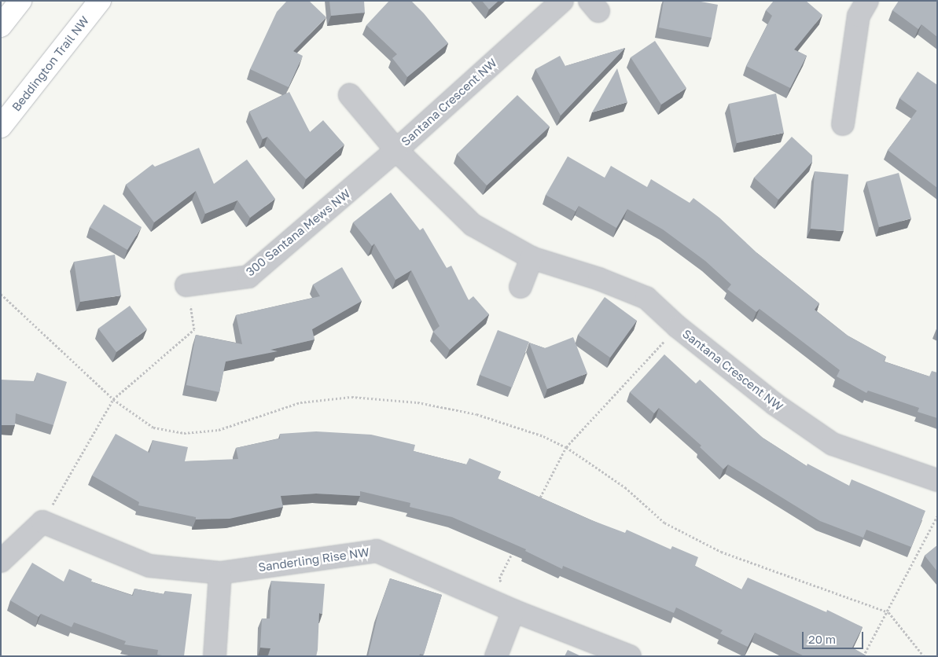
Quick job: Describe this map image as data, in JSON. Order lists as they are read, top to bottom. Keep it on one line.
{"streets":{"main road":["Beddington Trail NW"],"street":["Santana Crescent NW","300 Santana Mews NW","Sanderling Rise NW"]},"crossings":[["Santana Crescent NW","300 Santana Mews NW"]],"scale_bar":"20 m"}
